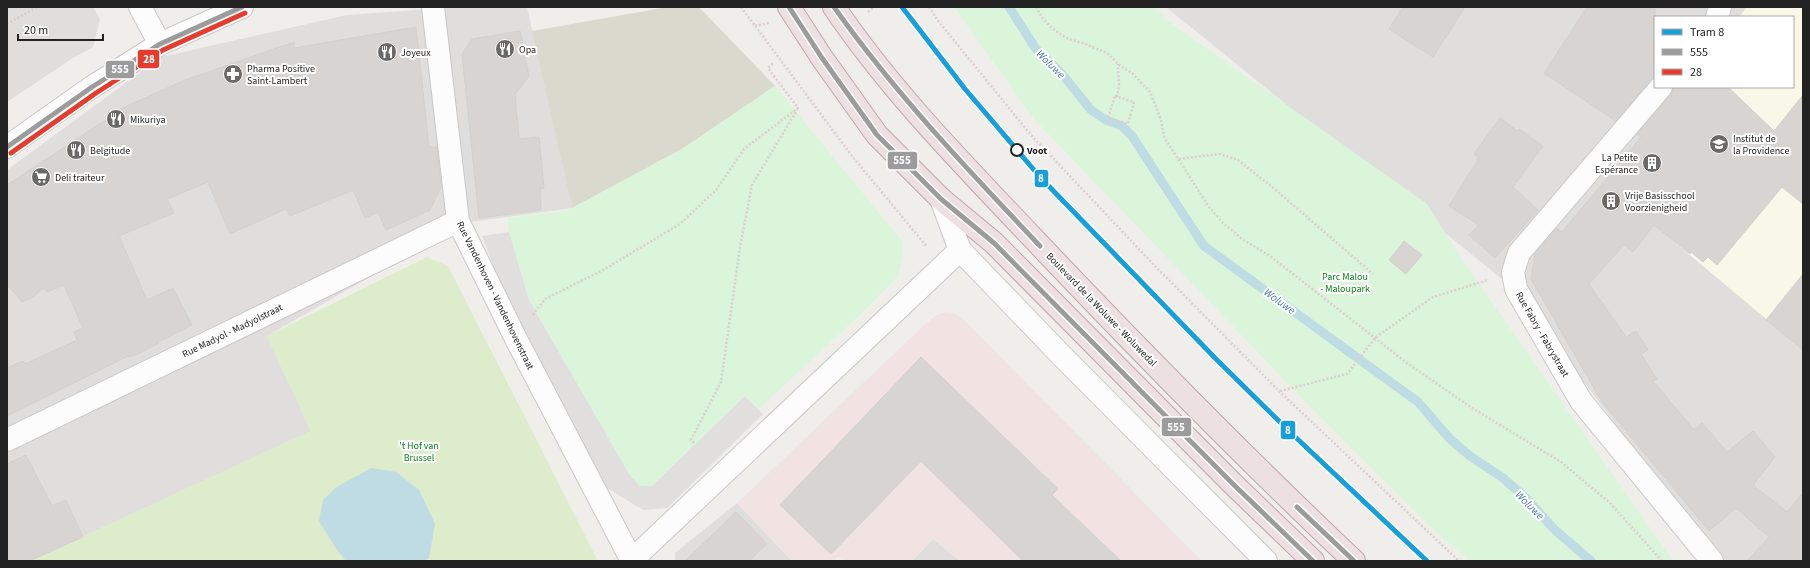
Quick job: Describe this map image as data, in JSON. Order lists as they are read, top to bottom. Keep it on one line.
{"streets":{"highway":["Boulevard de la Woluwe - Woluwedal"],"street":["Rue Vandenhoven - Vandenhovenstraat","Rue Madyol - Madyolstraat","Rue Fabry - Fabrystraat"]},"crossings":[["Rue Vandenhoven - Vandenhovenstraat","Rue Madyol - Madyolstraat"]],"water":["Woluwe"],"parks":["Parc Malou - Maloupark","'t Hof van Brussel"],"places":{"restaurant":["Opa","Joyeux","Mikuriya","Belgitude"],"pharmacy":["Pharma Positive Saint-Lambert"],"school or university":["Institut de la Providence"],"other":["Voot"],"building":["La Petite Espérance","Vrije Basisschool Voorzienigheid"],"supermarket":["Deli traiteur"]},"lines":["tram line 8","transit line 555","transit line 28"],"legend":["Tram 8","555","28"],"scale_bar":"20 m"}
